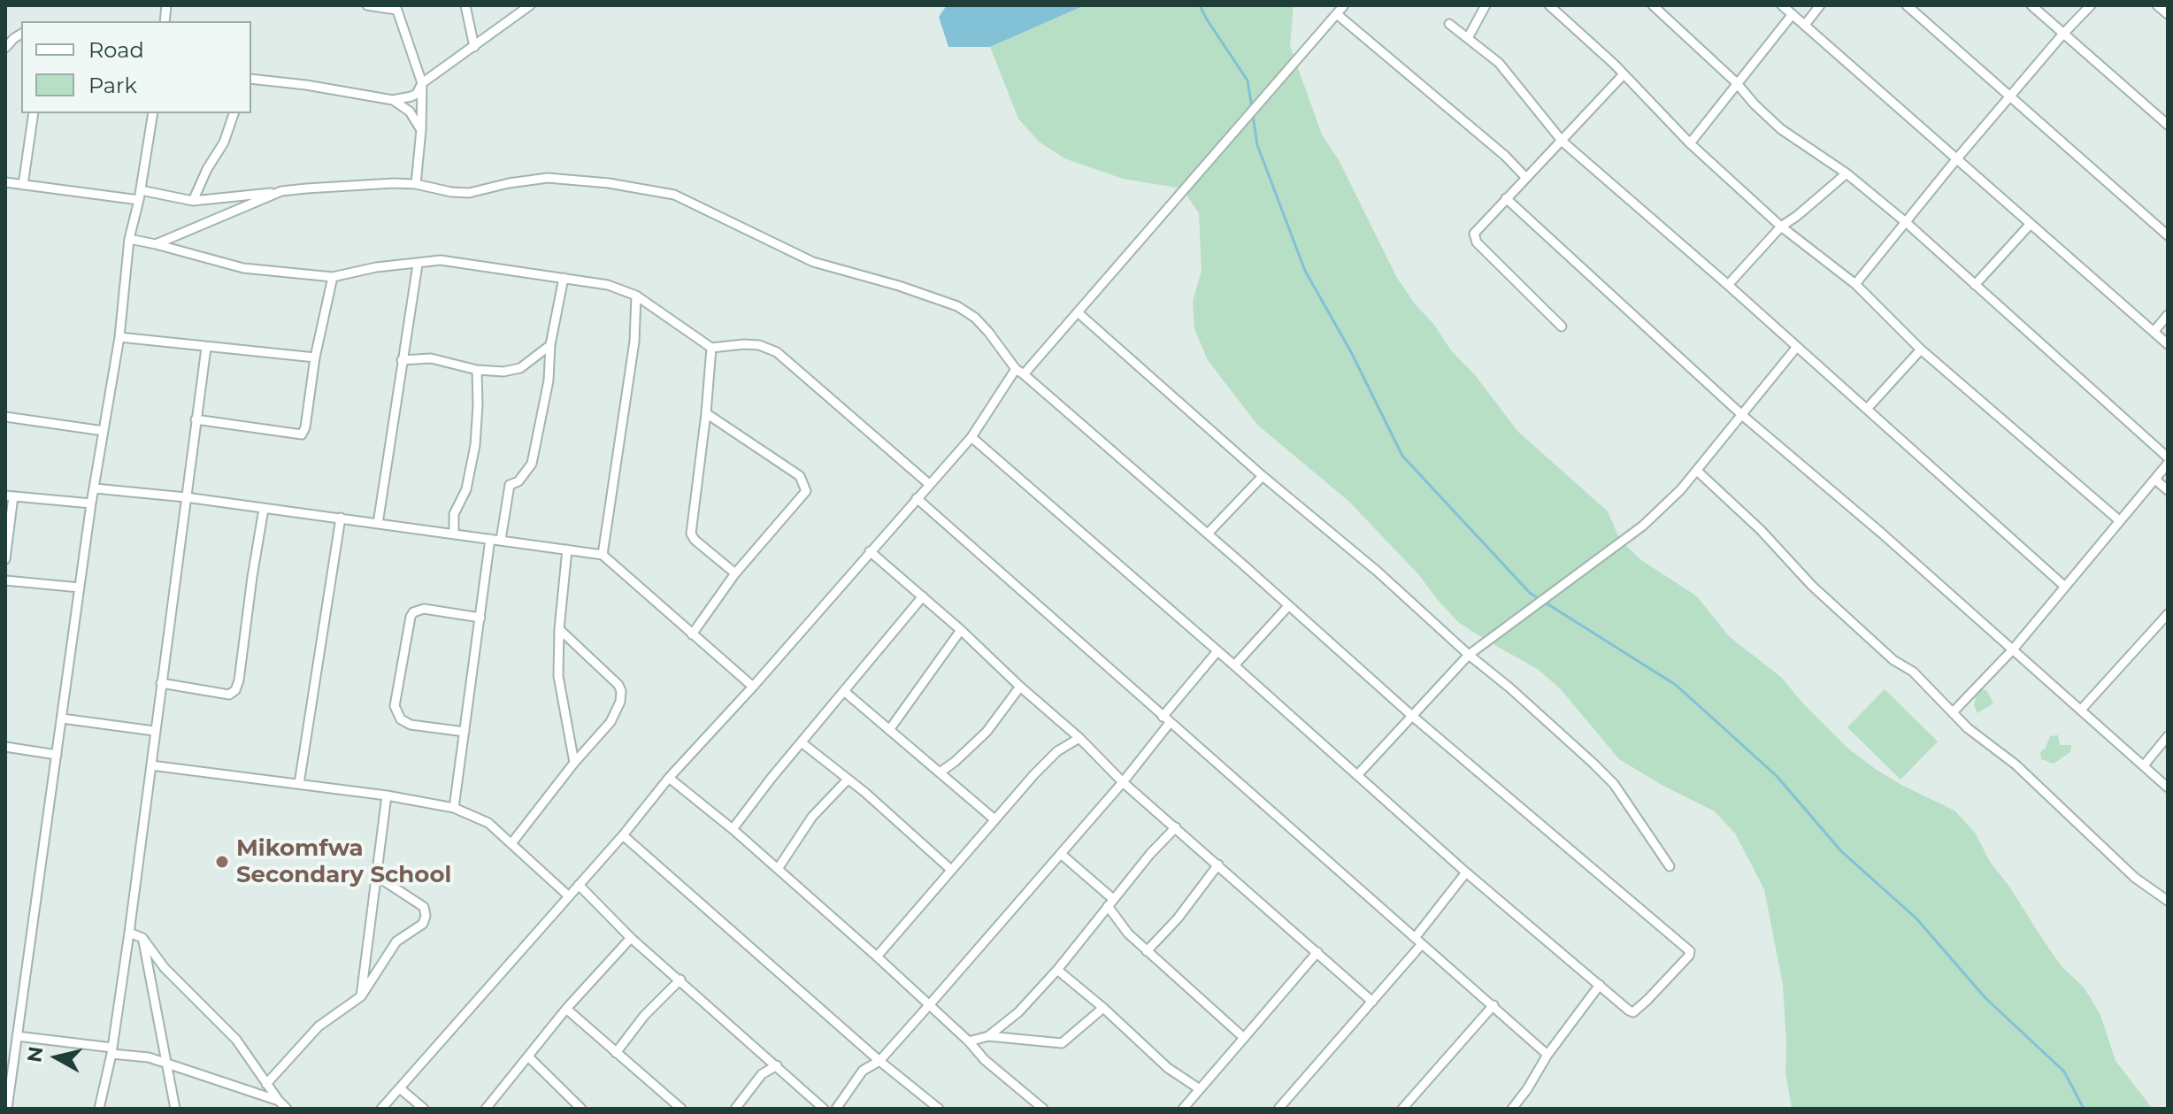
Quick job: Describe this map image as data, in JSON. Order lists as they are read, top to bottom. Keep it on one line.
{"places":["Mikomfwa Secondary School"],"legend":["Road","Park"],"north":"left"}
